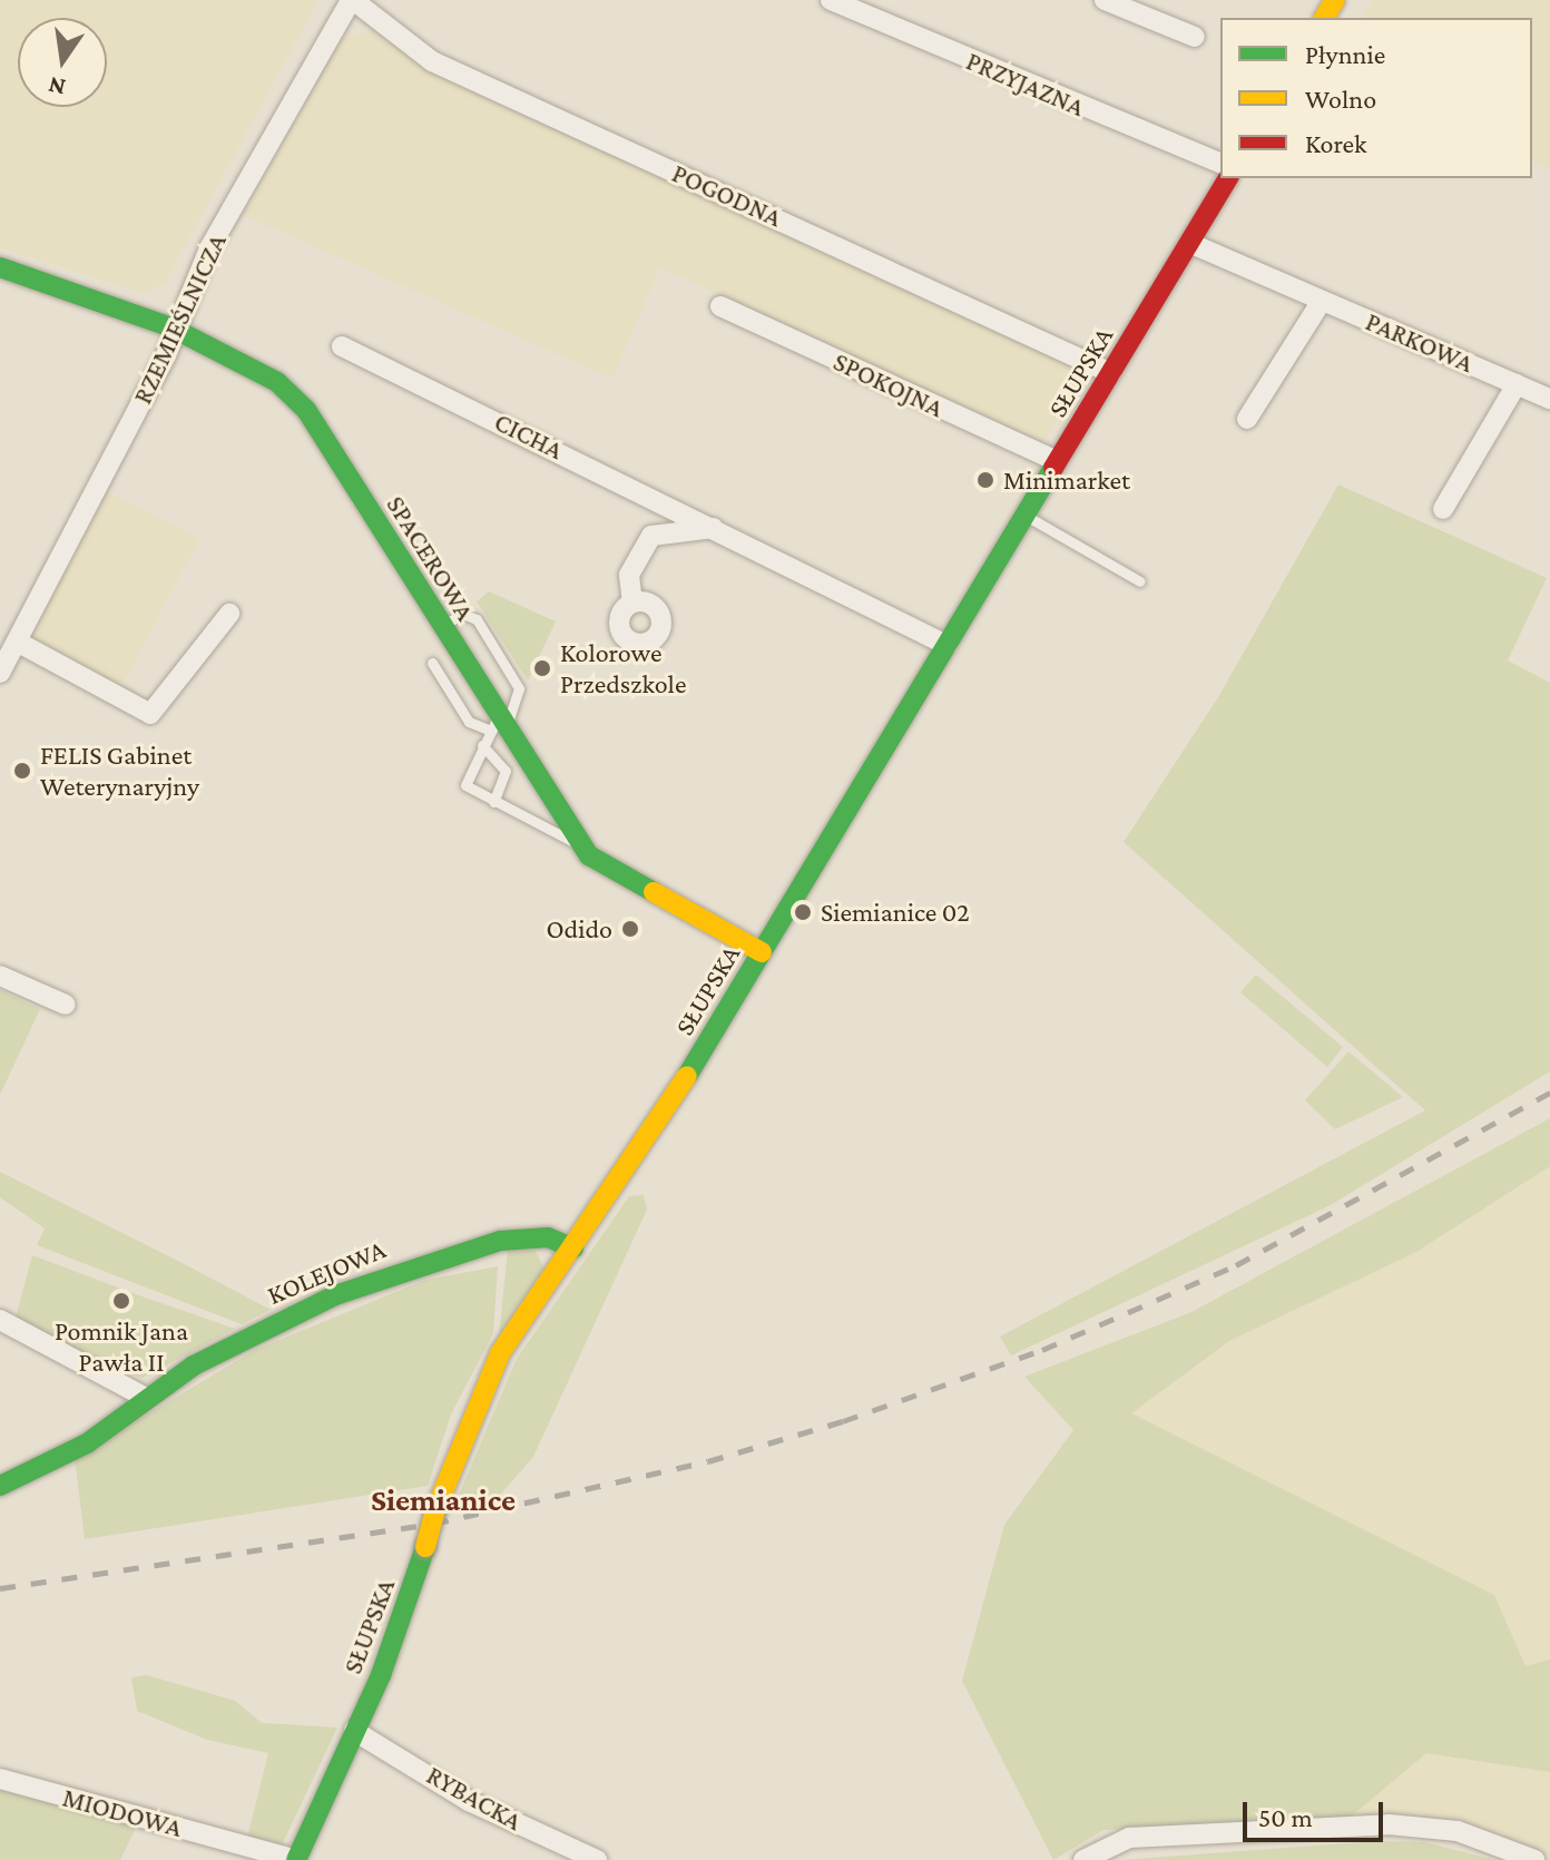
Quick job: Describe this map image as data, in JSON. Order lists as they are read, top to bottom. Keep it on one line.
{"streets":{"main road":["SŁUPSKA","SPACEROWA","KOLEJOWA"],"street":["PRZYJAZNA","POGODNA","RZEMIEŚLNICZA","PARKOWA","SPOKOJNA","CICHA","RYBACKA","MIODOWA"]},"crossings":[["POGODNA","RZEMIEŚLNICZA"],["POGODNA","SŁUPSKA"],["RZEMIEŚLNICZA","SPACEROWA"],["PARKOWA","SŁUPSKA"],["SŁUPSKA","SPOKOJNA"],["SŁUPSKA","CICHA"],["SŁUPSKA","SPACEROWA"],["SŁUPSKA","KOLEJOWA"],["SŁUPSKA","RYBACKA"],["SŁUPSKA","MIODOWA"]],"districts":["Siemianice"],"places":["Minimarket","Kolorowe Przedszkole","FELIS Gabinet Weterynaryjny","Siemianice 02","Odido","Pomnik Jana Pawła II"],"legend":["Płynnie","Wolno","Korek"],"scale_bar":"50 m","north":"bottom"}
